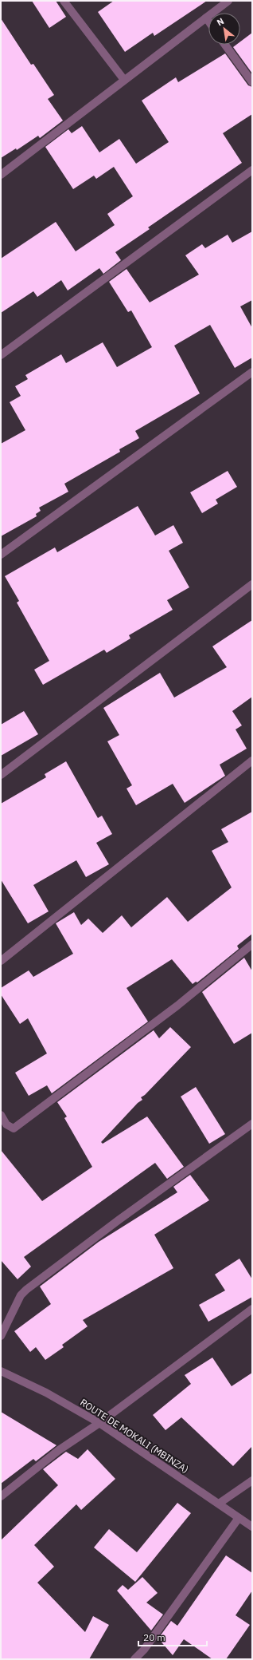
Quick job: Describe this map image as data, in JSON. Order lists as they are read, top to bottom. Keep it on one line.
{"streets":{"street":["ROUTE DE MOKALI (MBINZA)"]},"scale_bar":"20 m","north":"top left"}
